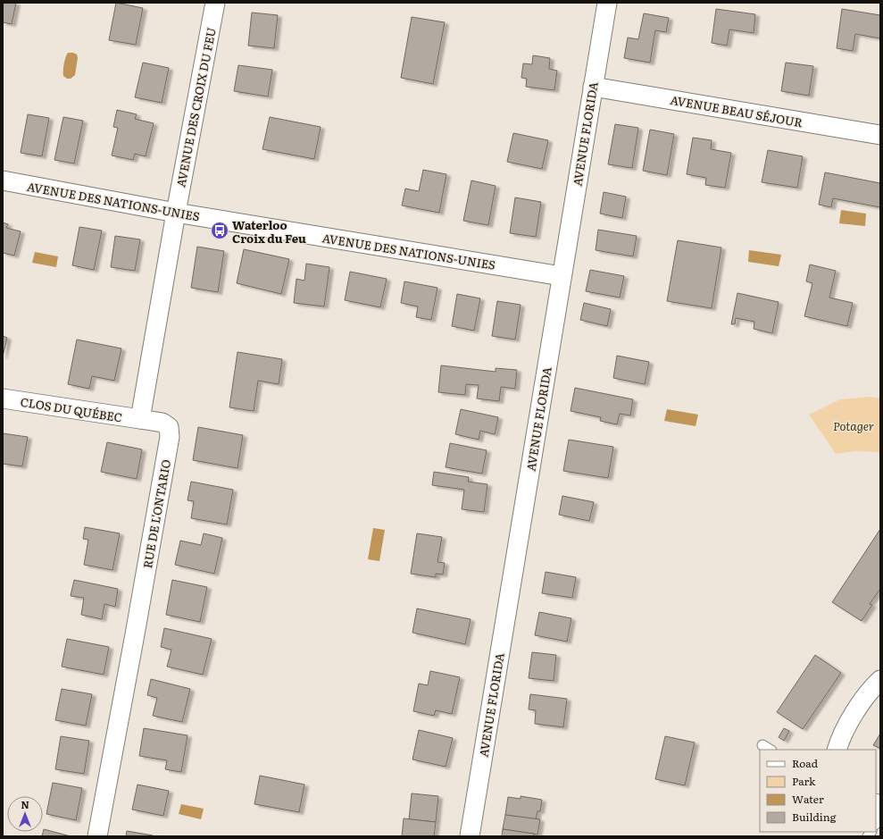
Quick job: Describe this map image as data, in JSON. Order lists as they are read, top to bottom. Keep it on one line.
{"streets":{"street":["AVENUE DES CROIX DU FEU","AVENUE BEAU SÉJOUR","AVENUE FLORIDA","AVENUE DES NATIONS-UNIES","CLOS DU QUÉBEC","RUE DE L'ONTARIO"]},"crossings":[["AVENUE DES CROIX DU FEU","AVENUE DES NATIONS-UNIES"],["AVENUE BEAU SÉJOUR","AVENUE FLORIDA"],["AVENUE FLORIDA","AVENUE DES NATIONS-UNIES"],["CLOS DU QUÉBEC","RUE DE L'ONTARIO"]],"parks":["Potager"],"places":{"bus stop":["Waterloo Croix du Feu"]},"legend":["Road","Park","Water","Building"],"north":"top"}
